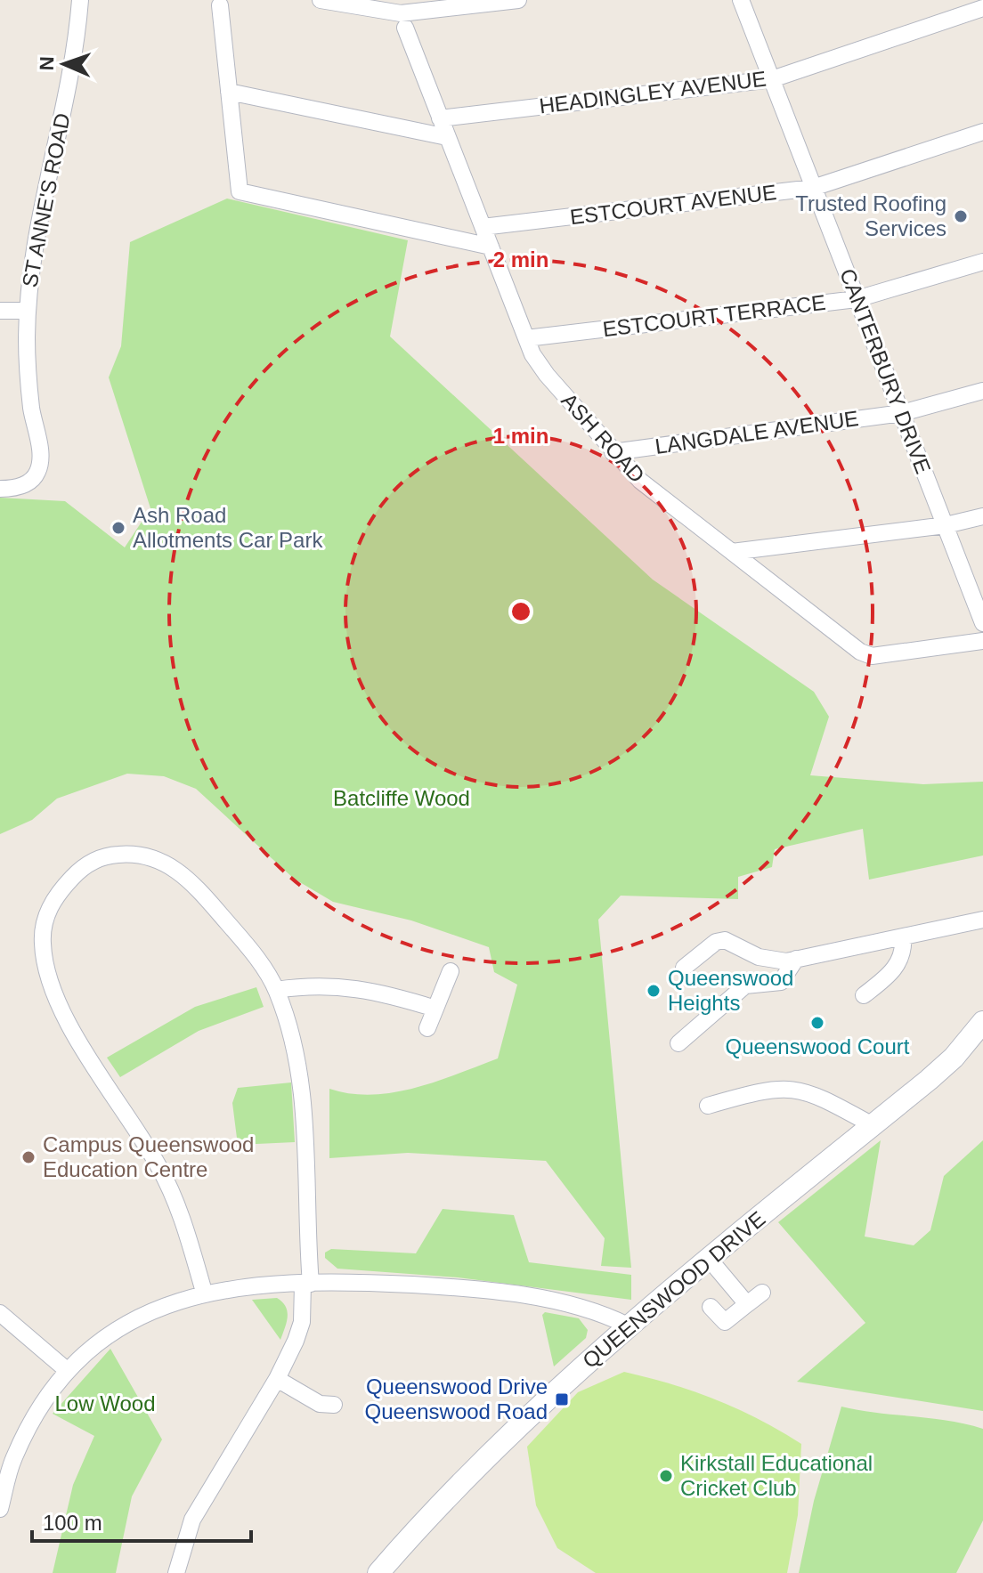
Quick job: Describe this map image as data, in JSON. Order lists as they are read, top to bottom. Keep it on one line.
{"streets":{"street":["HEADINGLEY AVENUE","ST ANNE'S ROAD","ESTCOURT AVENUE","ESTCOURT TERRACE","CANTERBURY DRIVE","LANGDALE AVENUE","ASH ROAD","QUEENSWOOD DRIVE"]},"crossings":[["HEADINGLEY AVENUE","CANTERBURY DRIVE"],["HEADINGLEY AVENUE","ASH ROAD"],["ESTCOURT AVENUE","CANTERBURY DRIVE"],["ESTCOURT AVENUE","ASH ROAD"],["ESTCOURT TERRACE","CANTERBURY DRIVE"],["ESTCOURT TERRACE","ASH ROAD"],["CANTERBURY DRIVE","LANGDALE AVENUE"],["LANGDALE AVENUE","ASH ROAD"]],"parks":["Batcliffe Wood","Low Wood"],"places":{"other":["Trusted Roofing Services","Ash Road Allotments Car Park","Queenswood Heights","Queenswood Court","Campus Queenswood Education Centre","Kirkstall Educational Cricket Club"],"transit":["Queenswood Drive Queenswood Road"]},"scale_bar":"100 m","north":"left","rings":["2 min","1 min"]}
